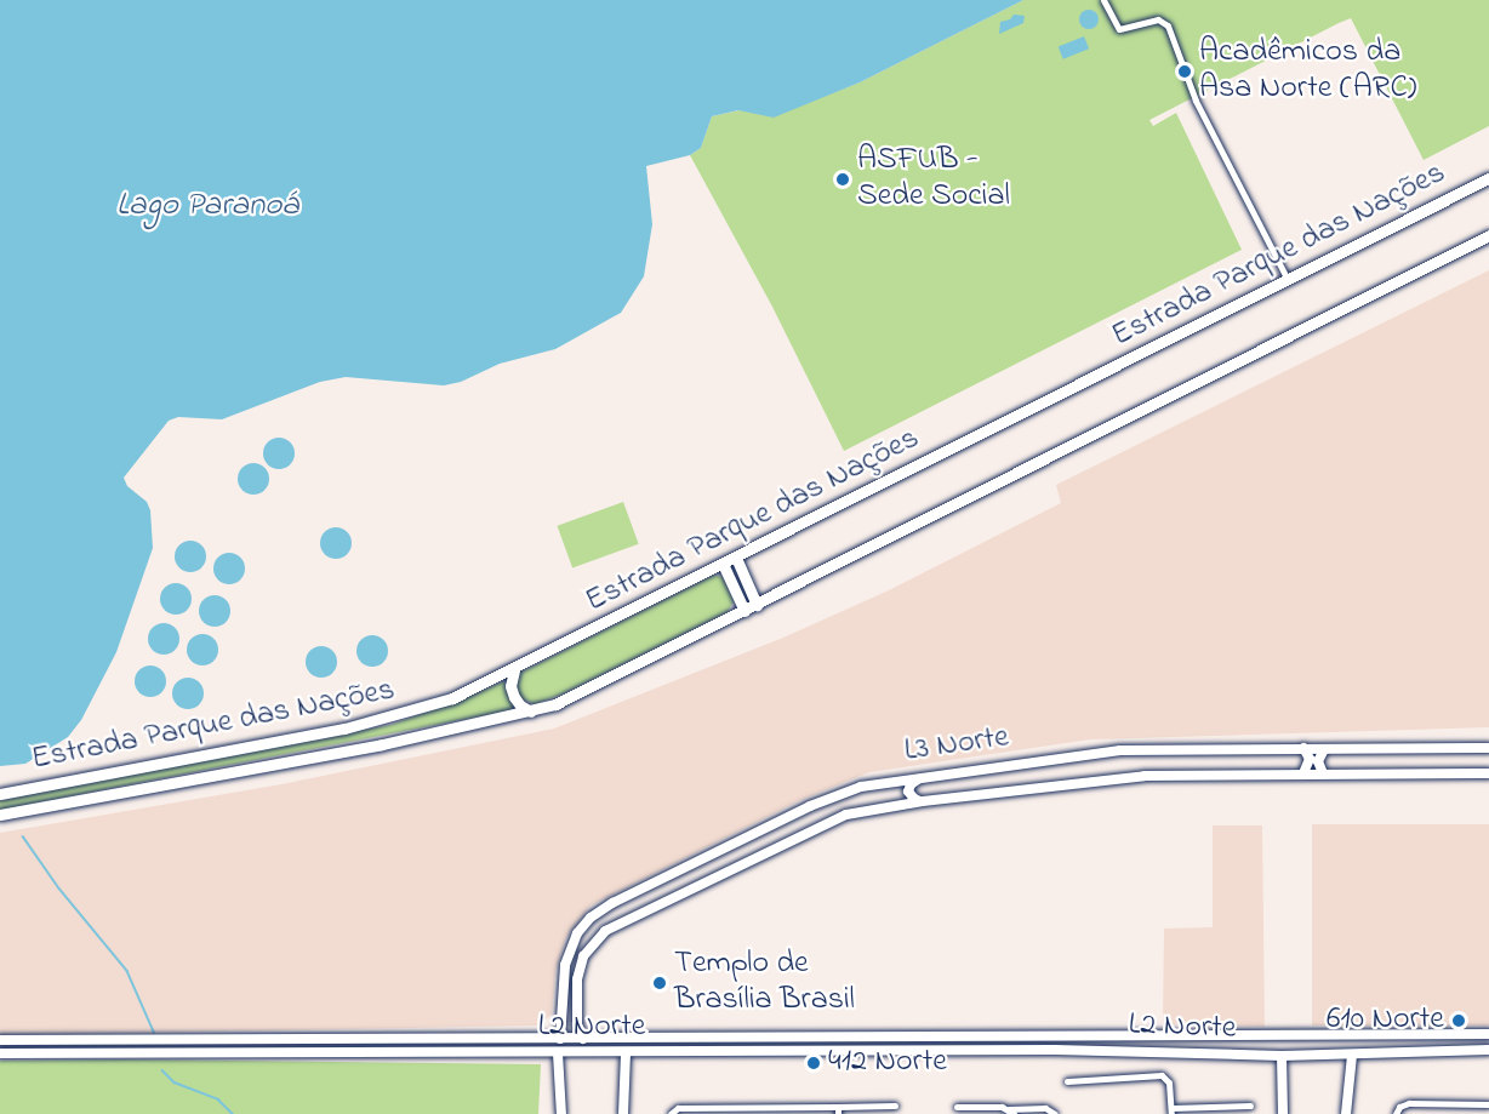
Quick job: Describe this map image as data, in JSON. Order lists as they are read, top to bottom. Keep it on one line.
{"streets":{"highway":["Estrada Parque das Nações"],"main road":["L3 Norte","L2 Norte"]},"crossings":[["L3 Norte","L2 Norte"]],"water":["Lago Paranoá"],"places":["Acadêmicos da Asa Norte (ARC)","ASFUB - Sede Social","Templo de Brasília Brasil","610 Norte","412 Norte"]}
